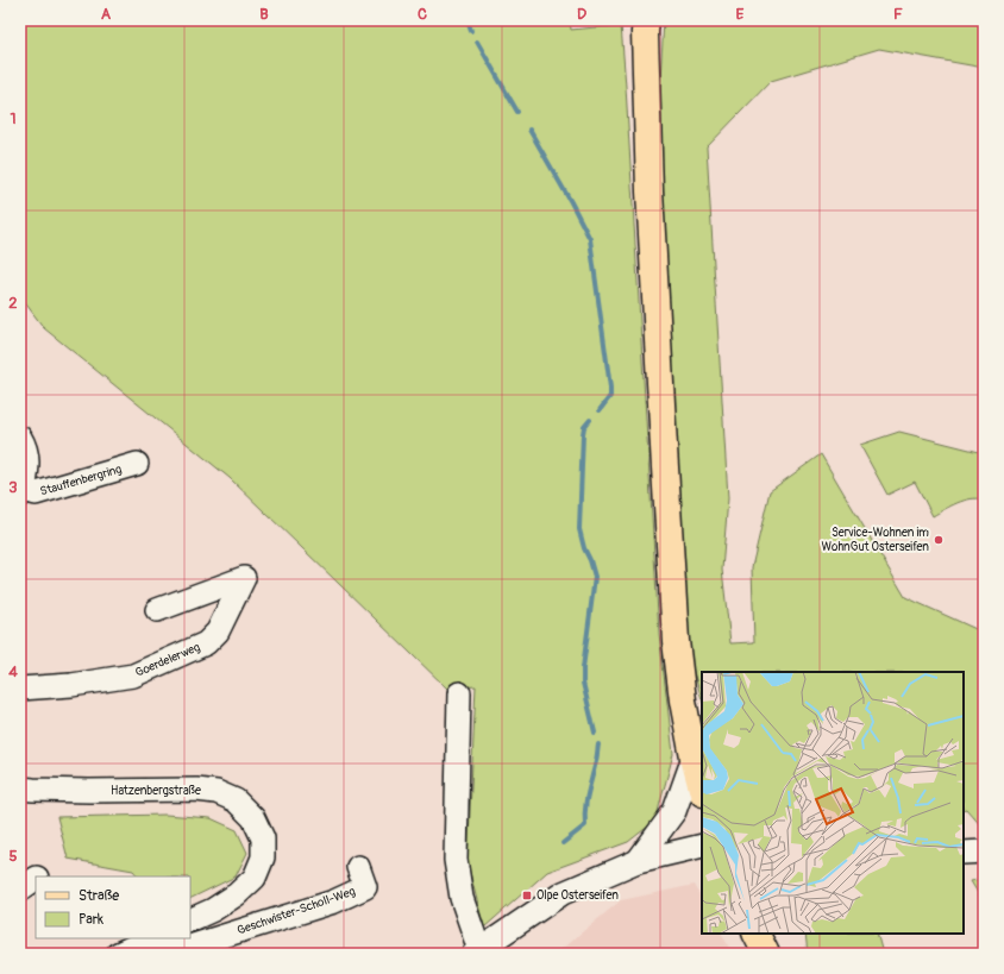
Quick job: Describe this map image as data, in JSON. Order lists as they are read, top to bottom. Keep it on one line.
{"streets":{"street":["Stauffenbergring","Goerdelerweg","Hatzenbergstraße","Geschwister-Scholl-Weg"]},"places":{"other":["Service-Wohnen im WohnGut Osterseifen"],"transit":["Olpe Osterseifen"]},"legend":["Straße","Park"],"grid":{"columns":["A","B","C","D","E","F"],"rows":["1","2","3","4","5"]}}
